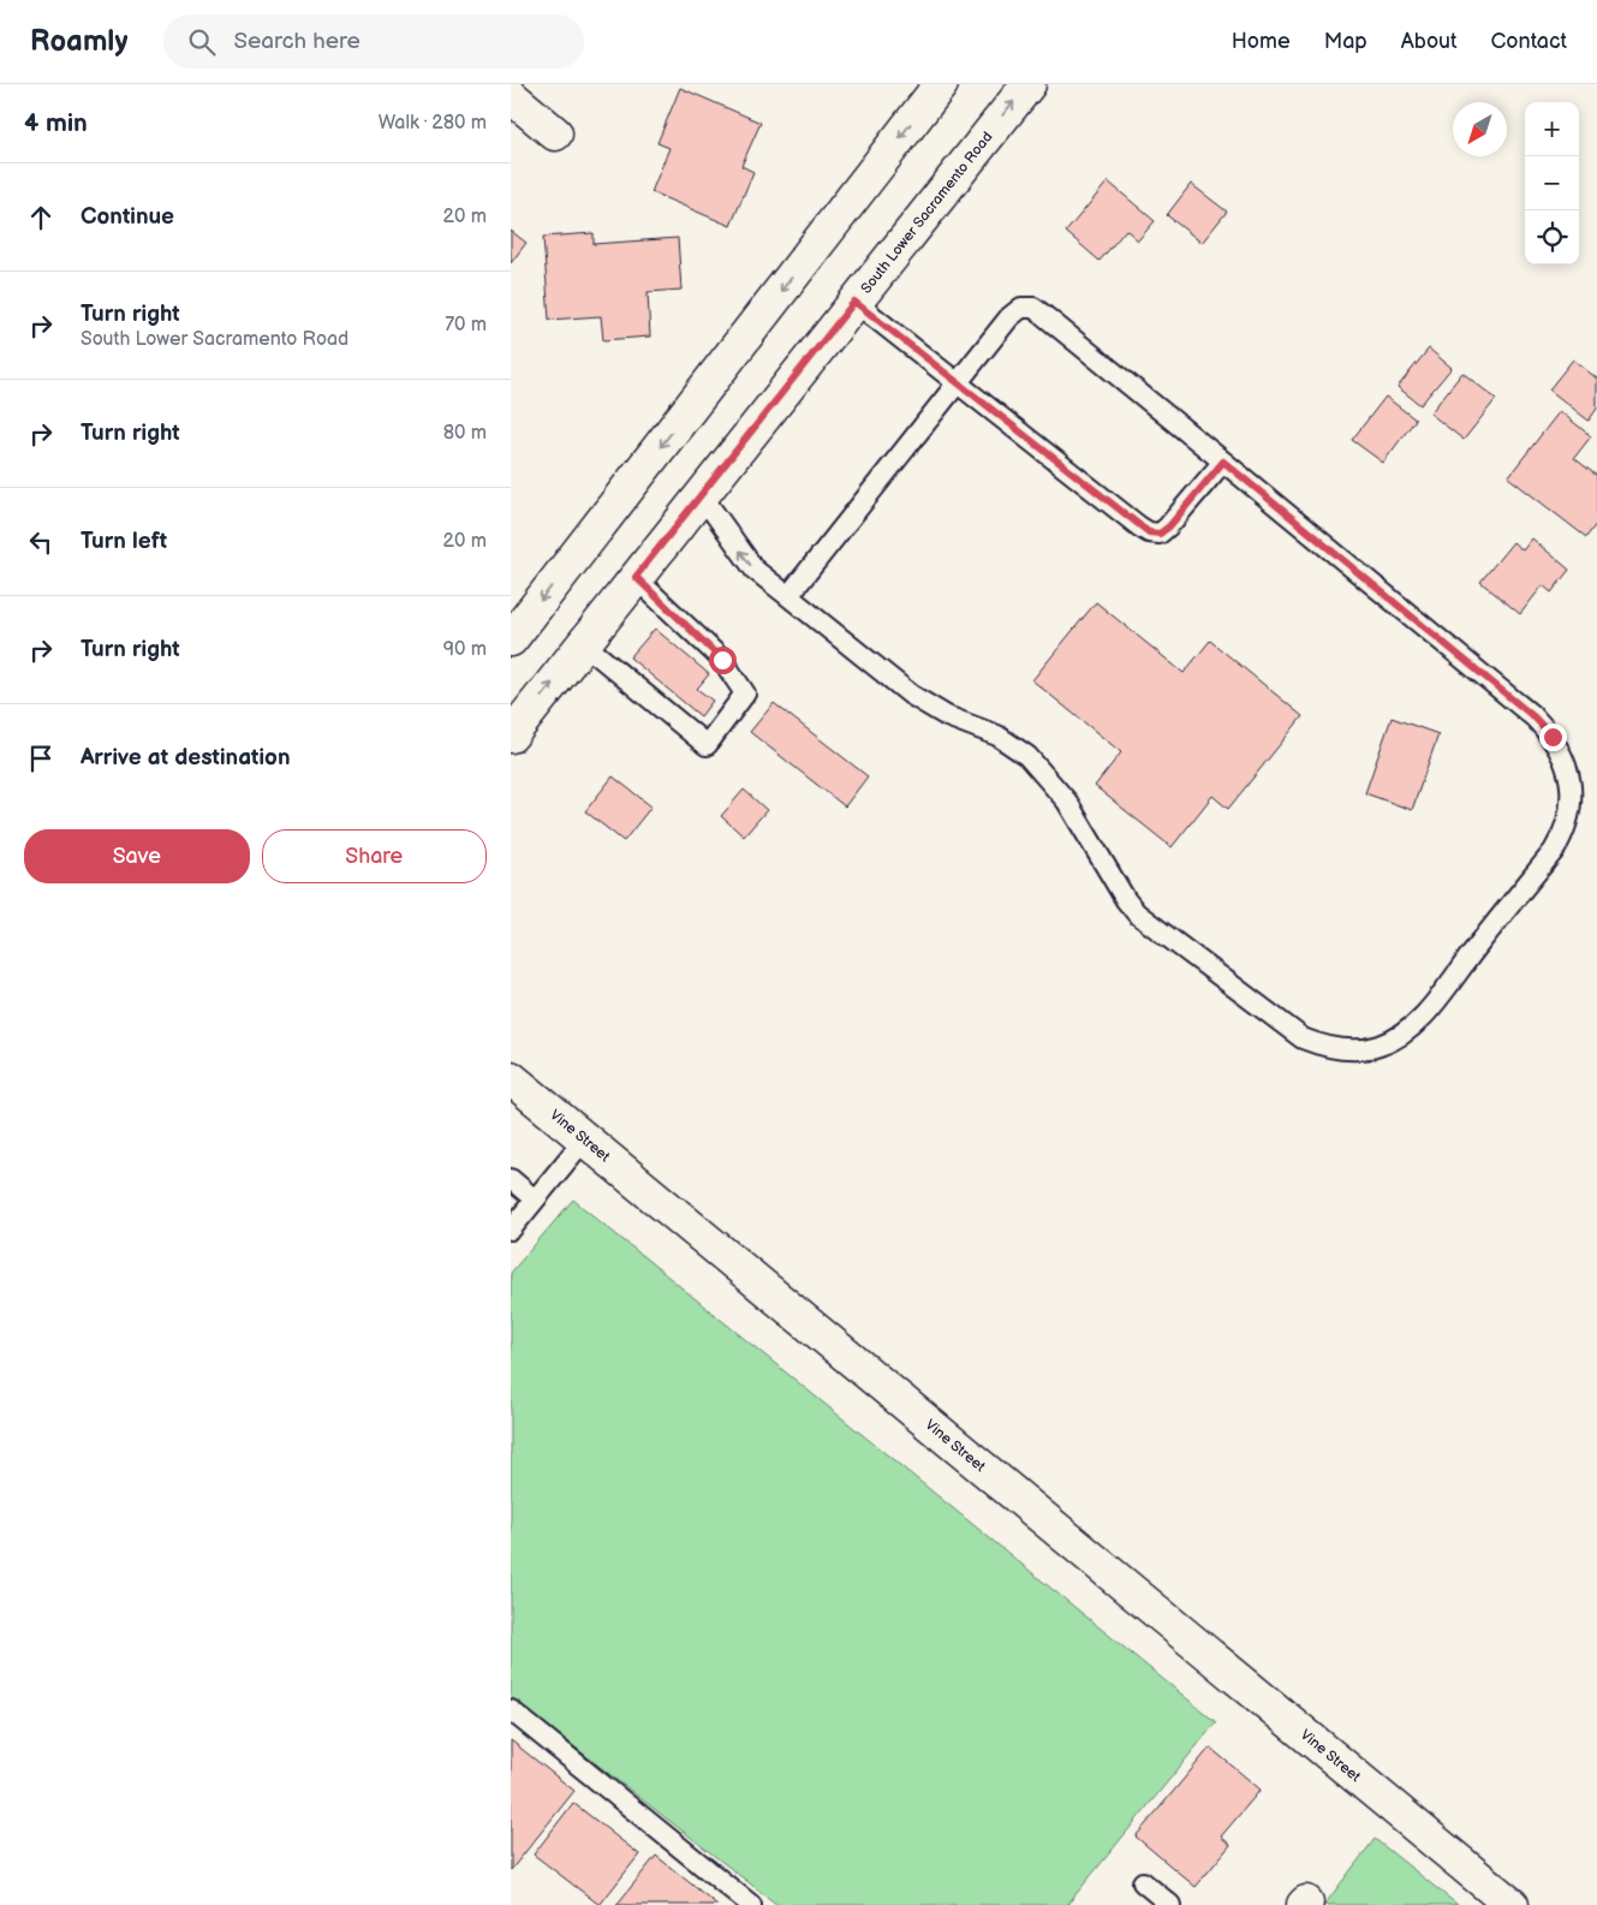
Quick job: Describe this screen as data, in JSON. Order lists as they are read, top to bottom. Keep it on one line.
{"streets":{"main road":["South Lower Sacramento Road","Vine Street"]},"north":"bottom left","page":{"header":"Roamly","search":"Search here","nav":["Home","Map","About","Contact"],"heading":["4 min","Walk · 280 m"],"map_buttons":["+","−"],"list":[["Continue","20 m"],["Turn right","South Lower Sacramento Road","70 m"],["Turn right","80 m"],["Turn left","20 m"],["Turn right","90 m"],"Arrive at destination"],"buttons":["Save","Share"]}}
